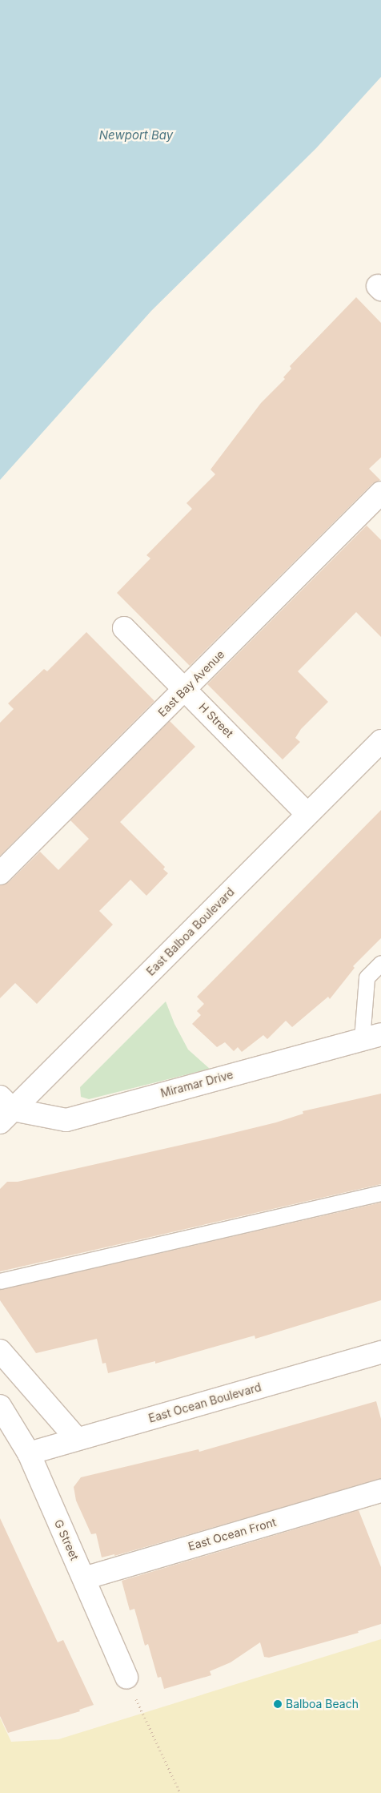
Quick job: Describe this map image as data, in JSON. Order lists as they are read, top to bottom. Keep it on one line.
{"streets":{"street":["East Bay Avenue","H Street","East Balboa Boulevard","Miramar Drive","East Ocean Boulevard","East Ocean Front","G Street"]},"crossings":[["East Bay Avenue","H Street"],["H Street","East Balboa Boulevard"],["East Balboa Boulevard","Miramar Drive"],["East Ocean Boulevard","G Street"],["East Ocean Front","G Street"]],"water":["Newport Bay"],"places":["Balboa Beach"]}
